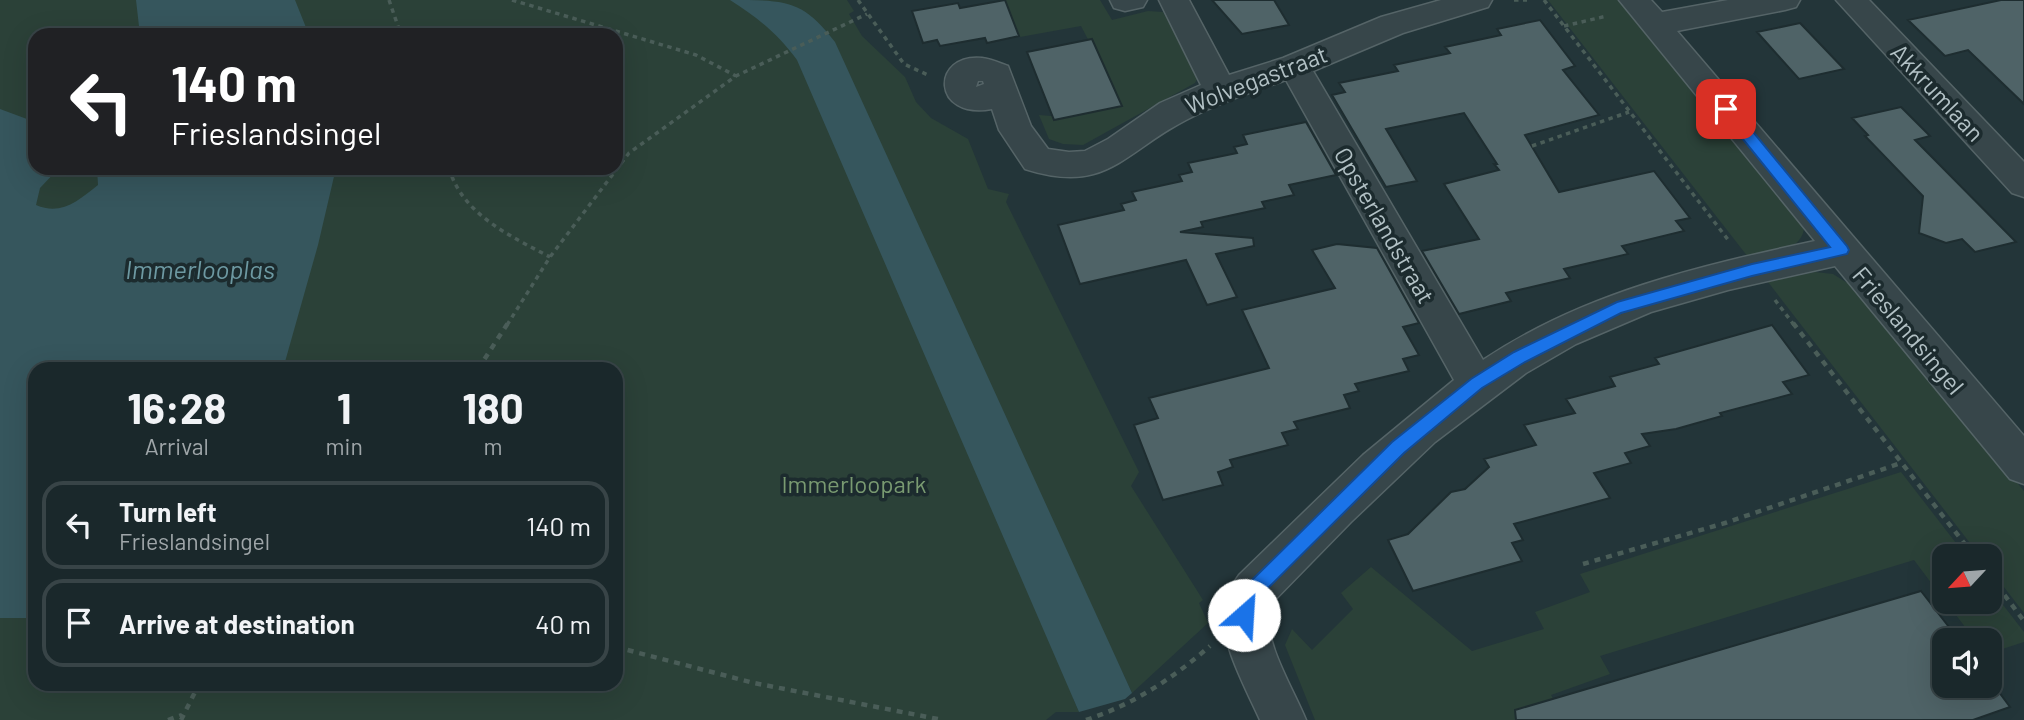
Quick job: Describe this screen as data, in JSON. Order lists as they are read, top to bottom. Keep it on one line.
{"streets":{"street":["Wolvegastraat","Akkrumlaan","Opsterlandstraat","Frieslandsingel"]},"crossings":[["Wolvegastraat","Opsterlandstraat"]],"water":["Immerlooplas"],"parks":["Immerloopark"],"north":"bottom left","page":{"turn":["140 m","Frieslandsingel"],"eta":["16:28","Arrival","1","min","180","m"],"list":[{"name":"Turn left","note":"Frieslandsingel","value":"140 m"},{"name":"Arrive at destination","value":"40 m"}]}}
